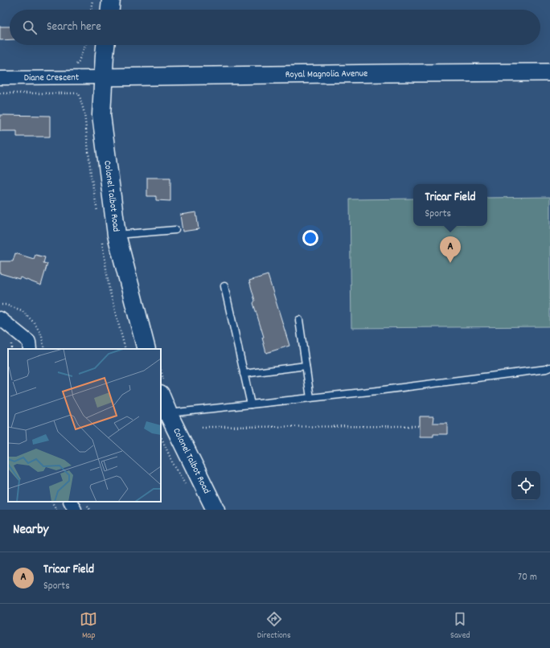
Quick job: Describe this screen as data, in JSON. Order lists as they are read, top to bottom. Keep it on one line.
{"streets":{"main road":["Colonel Talbot Road"],"street":["Royal Magnolia Avenue","Diane Crescent"]},"crossings":[["Royal Magnolia Avenue","Diane Crescent"],["Royal Magnolia Avenue","Colonel Talbot Road"],["Diane Crescent","Colonel Talbot Road"]],"page":{"search":"Search here","popup":["Tricar Field","Sports"],"pins":"A","heading":"Nearby","list":[{"mark":"A","name":"Tricar Field","note":"Sports","value":"70 m"}],"nav":["Map","Directions","Saved"]}}
